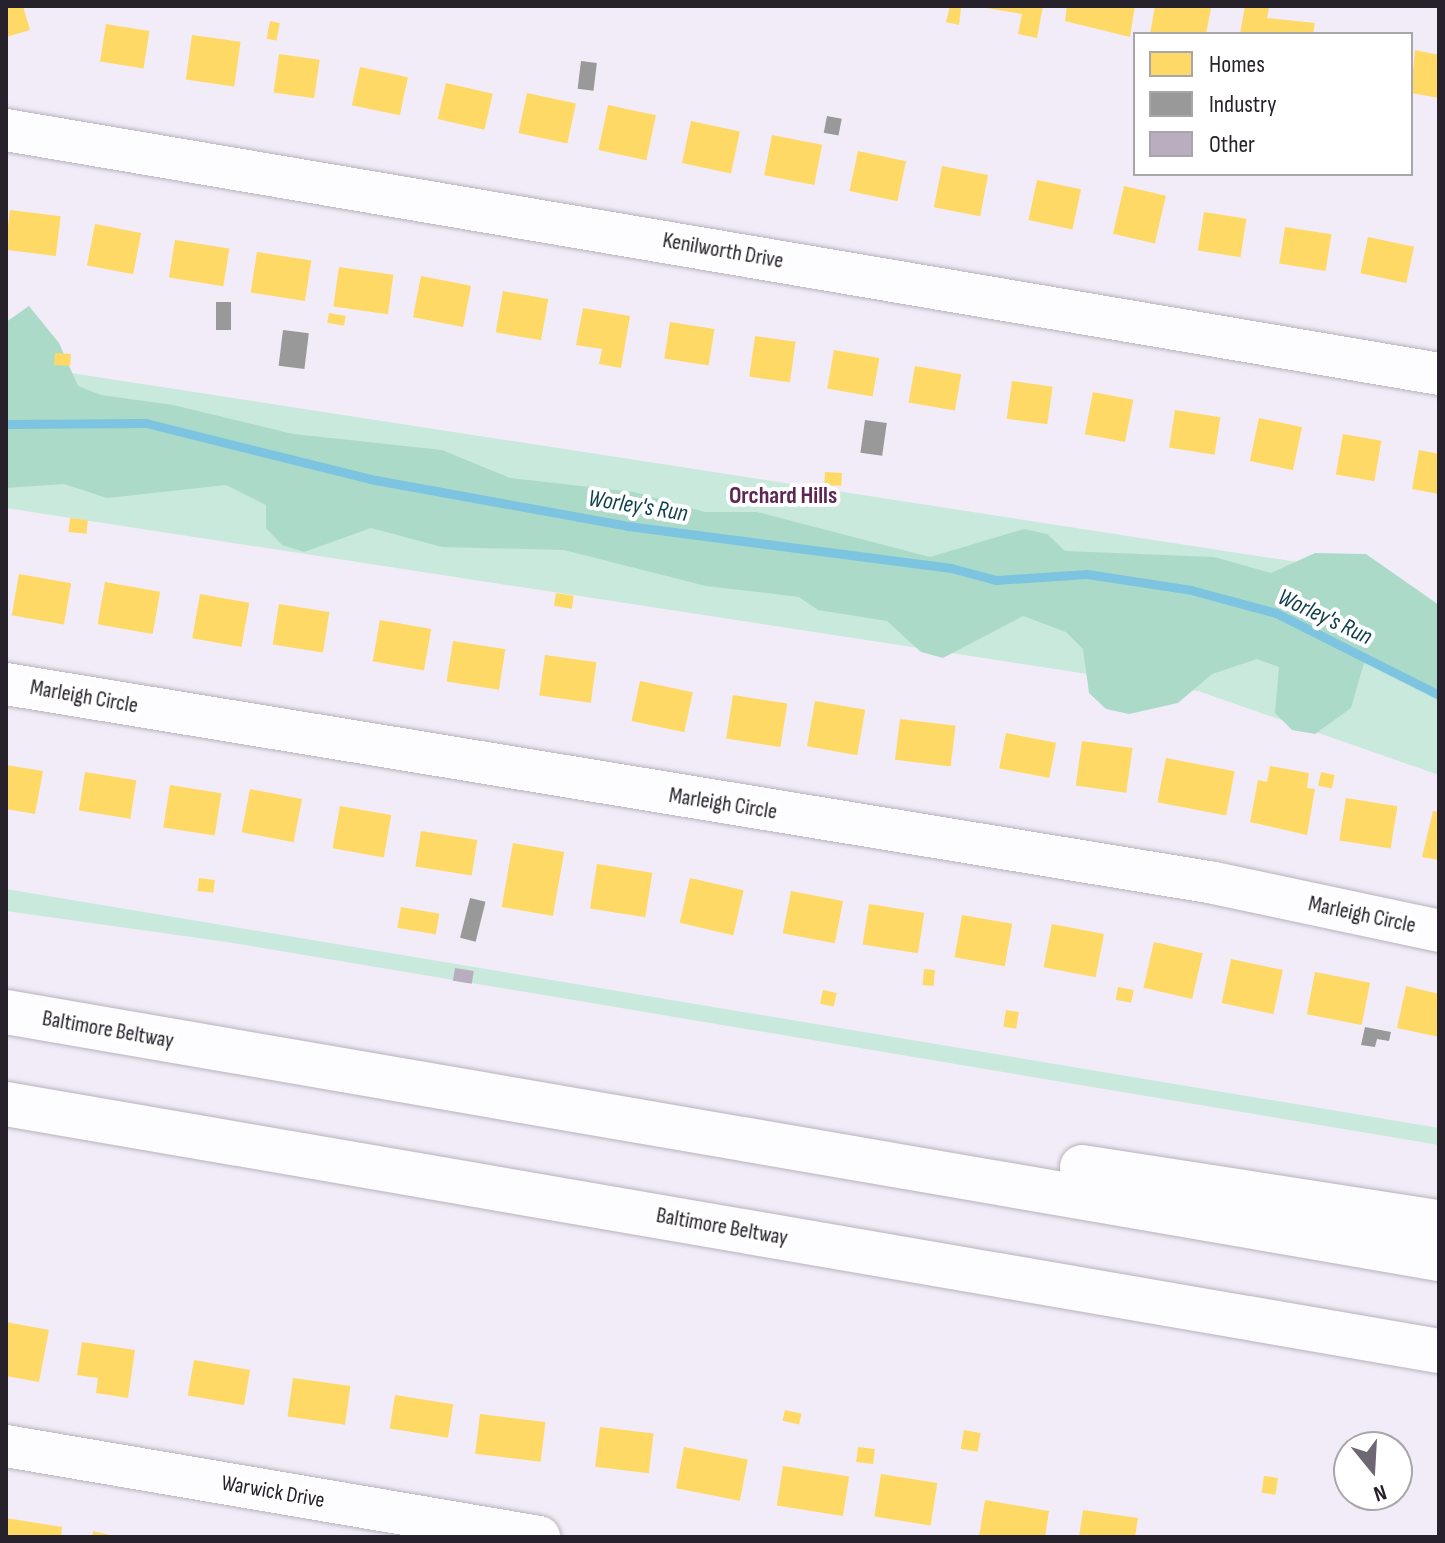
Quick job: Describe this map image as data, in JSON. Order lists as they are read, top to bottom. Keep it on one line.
{"streets":{"highway":["Baltimore Beltway"],"street":["Kenilworth Drive","Marleigh Circle","Warwick Drive"]},"districts":["Orchard Hills"],"water":["Worley's Run"],"legend":["Homes","Industry","Other"],"north":"bottom"}
